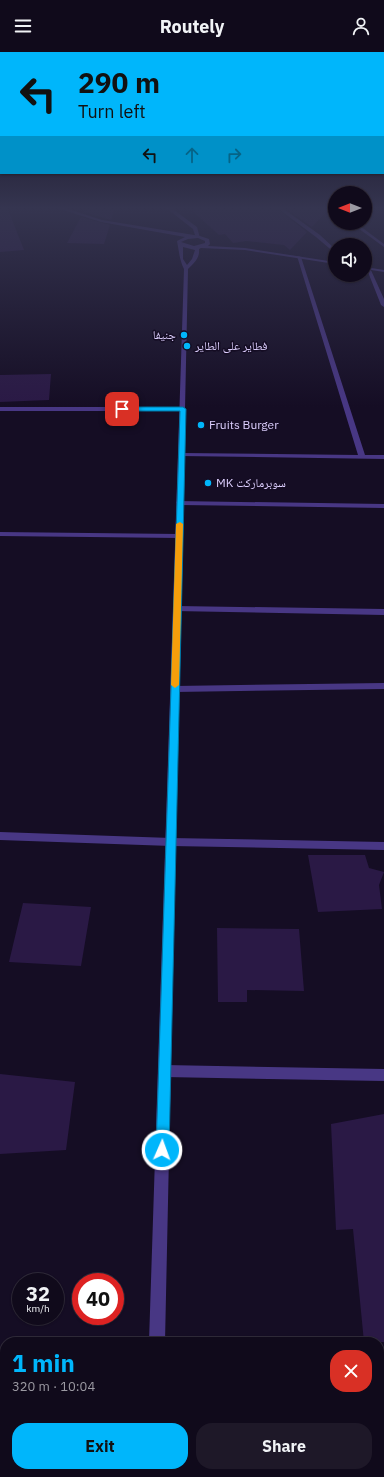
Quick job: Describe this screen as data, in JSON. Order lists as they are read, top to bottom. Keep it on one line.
{"places":["جنيفا","فطاير على الطاير","Fruits Burger","MK سوبرماركت"],"north":"left","page":{"header":"Routely","turn":["290 m","Turn left"],"speed":"32 km/h","limit":"40","heading":["1 min","320 m · 10:04"],"buttons":["Exit","Share"]}}
